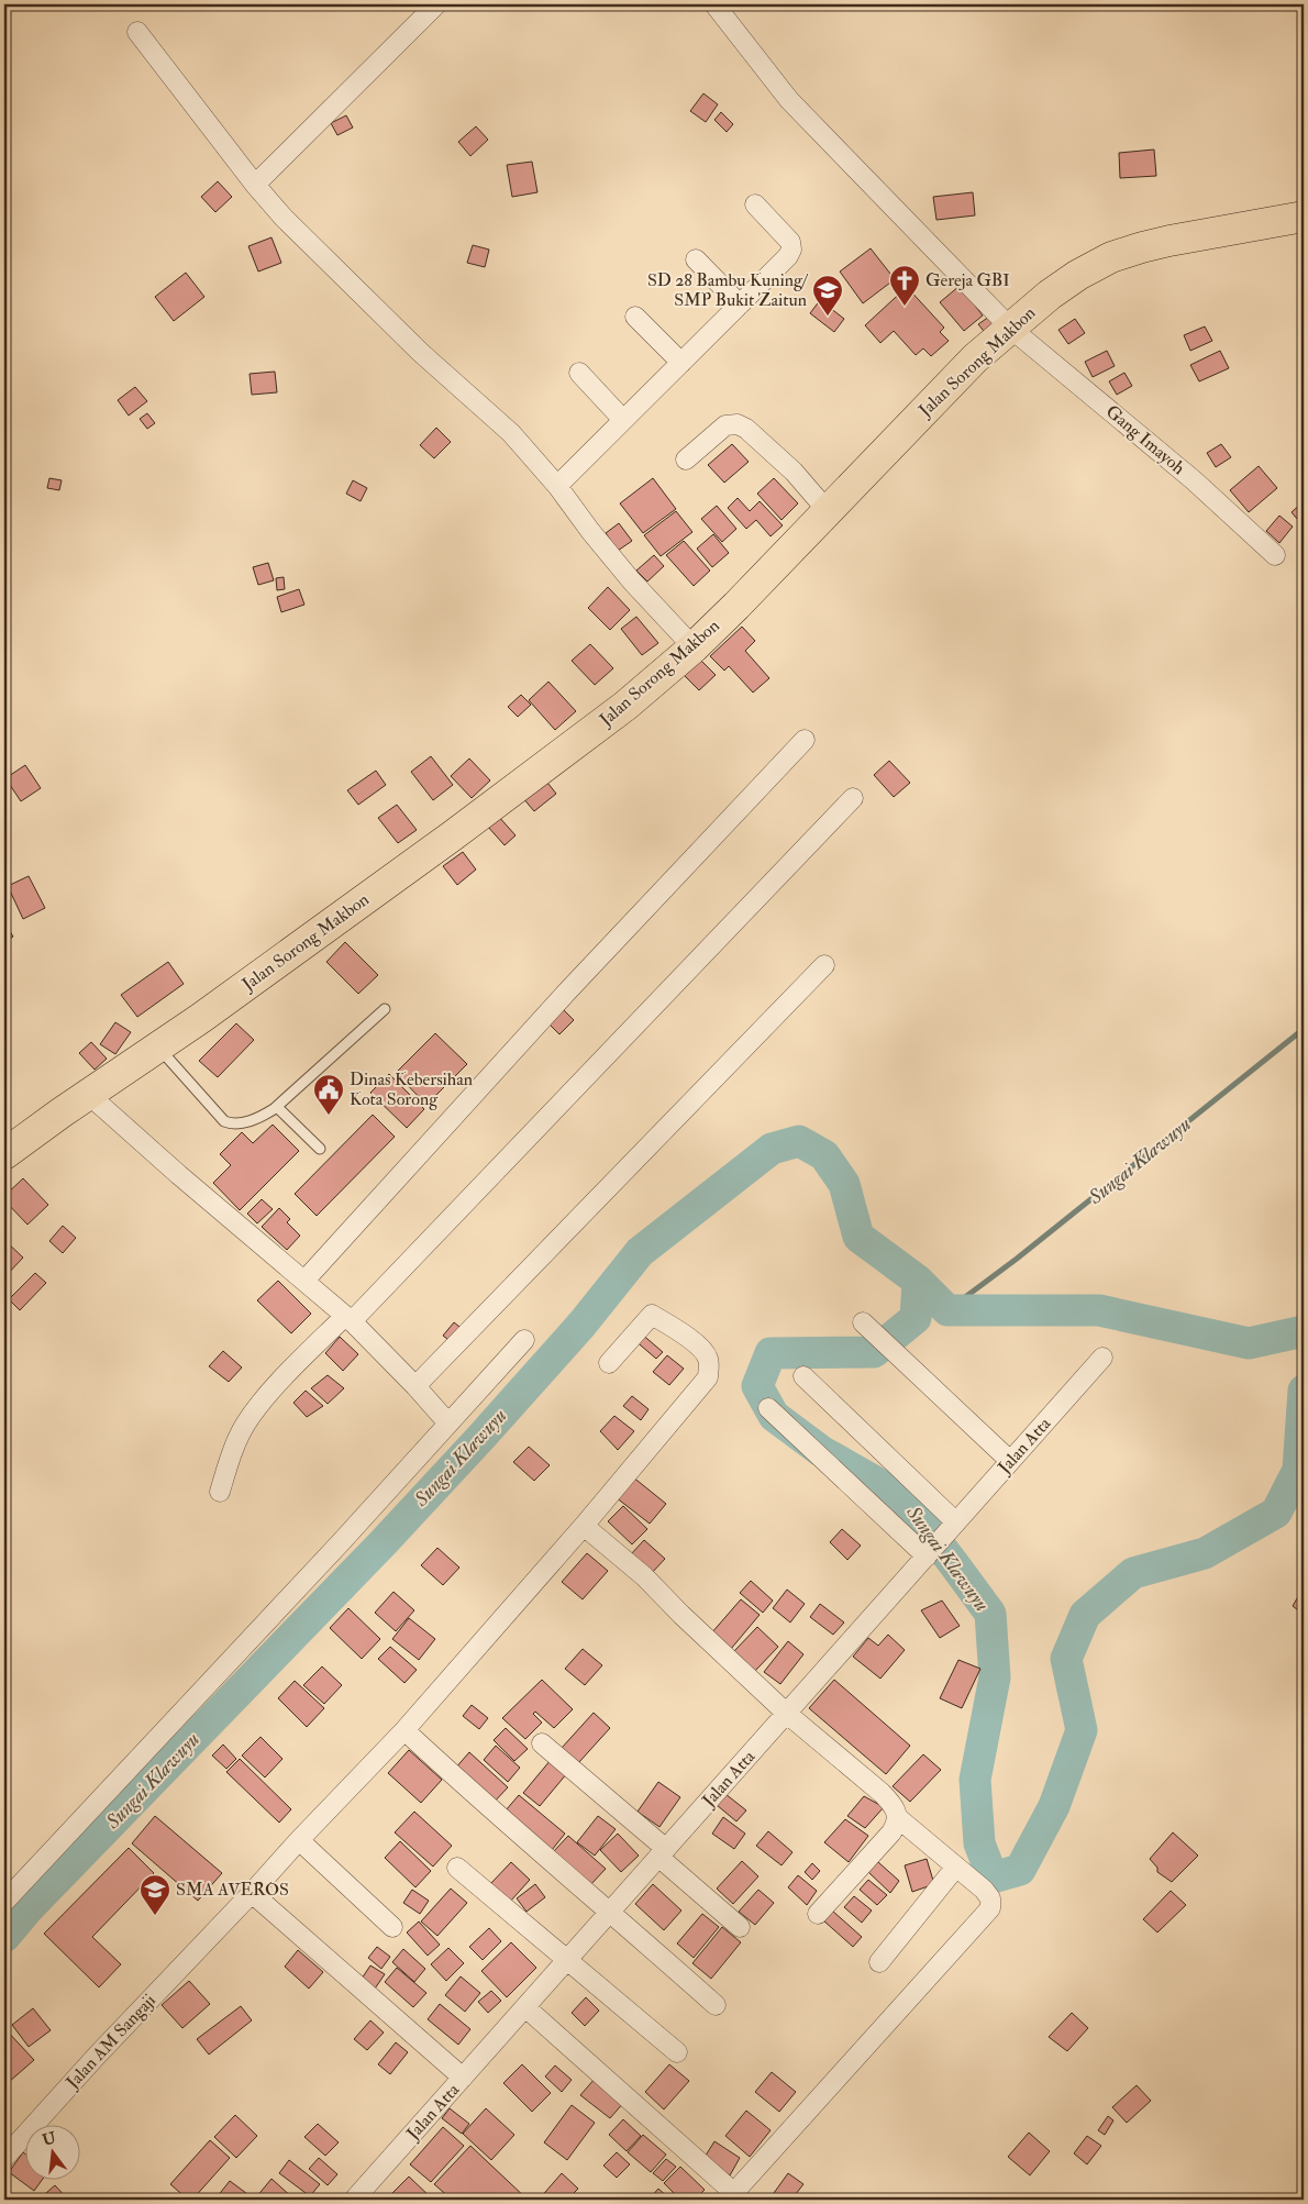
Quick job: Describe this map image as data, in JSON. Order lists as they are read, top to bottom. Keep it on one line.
{"streets":{"highway":["Jalan Sorong Makbon"],"street":["Gang Imayoh","Jalan Atta","Jalan AM Sangaji"]},"crossings":[["Jalan Sorong Makbon","Gang Imayoh"]],"water":["Sungai Klawuyu"],"places":{"church":["Gereja GBI"],"school or university":["SD 28 Bambu Kuning/ SMP Bukit Zaitun","SMA AVEROS"],"public building":["Dinas Kebersihan Kota Sorong"]},"north":"top"}
